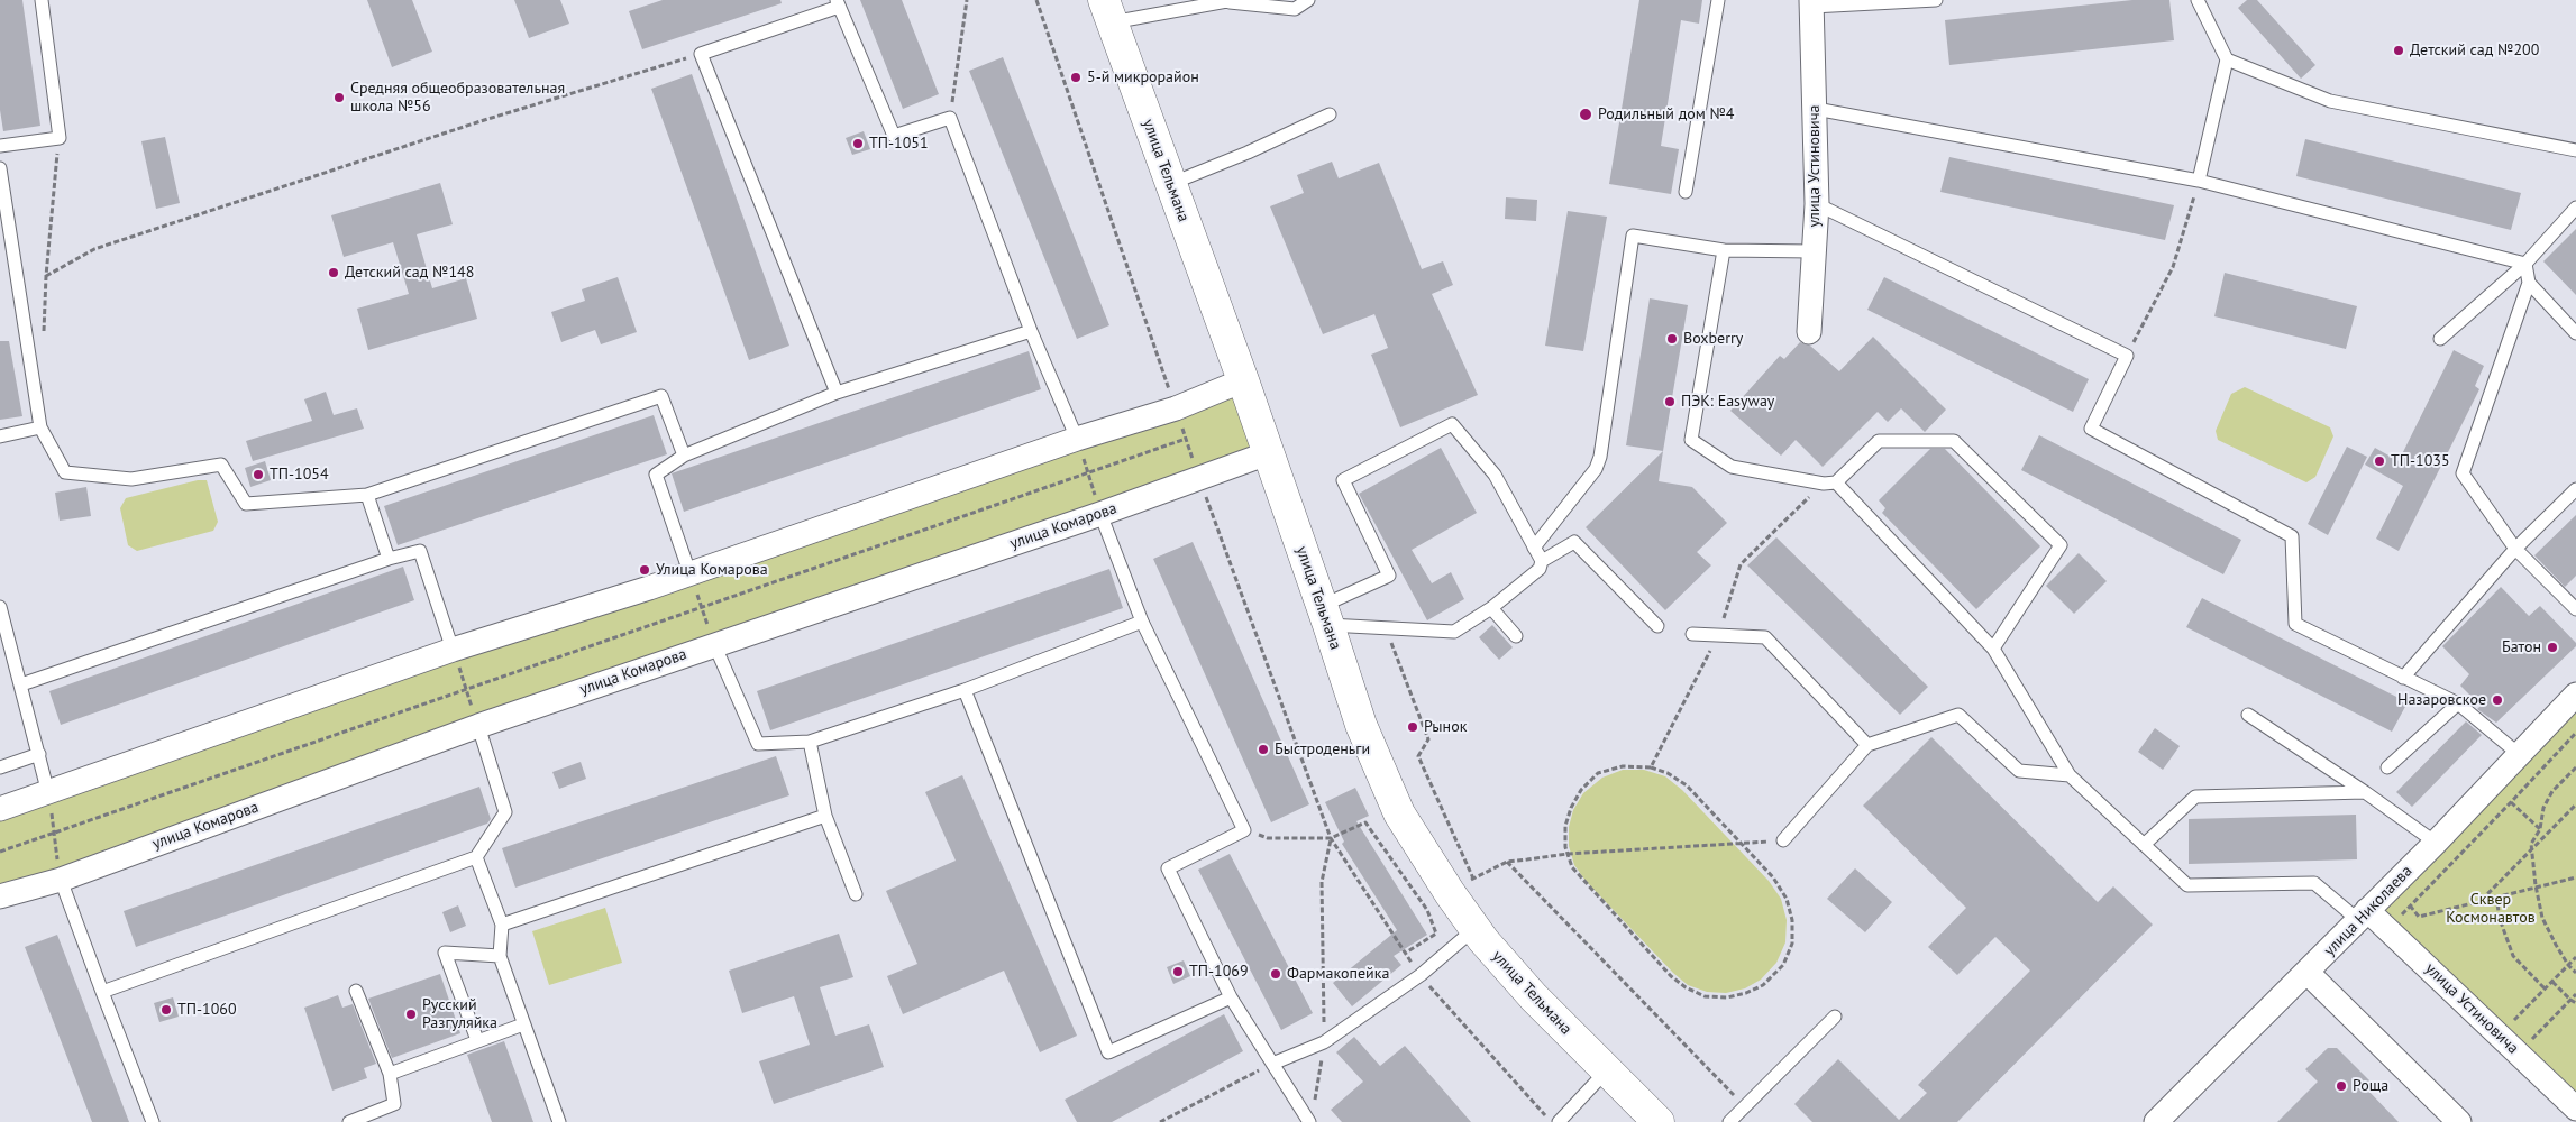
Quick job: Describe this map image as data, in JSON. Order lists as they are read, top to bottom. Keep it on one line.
{"streets":{"main road":["улица Тельмана"],"street":["улица Устиновича","улица Комарова","улица Николаева"]},"crossings":[["улица Устиновича","улица Николаева"],["улица Тельмана","улица Комарова"]],"parks":["Сквер Космонавтов"],"places":["Детский сад №200","5-й микрорайон","Средняя общеобразовательная школа №56","Родильный дом №4","ТП-1051","Детский сад №148","Boxberry","ПЭК: Easyway","ТП-1035","ТП-1054","Улица Комарова","Батон","Назаровское","Рынок","Быстроденьги","ТП-1069","Фармакопейка","ТП-1060","Русский Разгуляйка","Роща"]}
